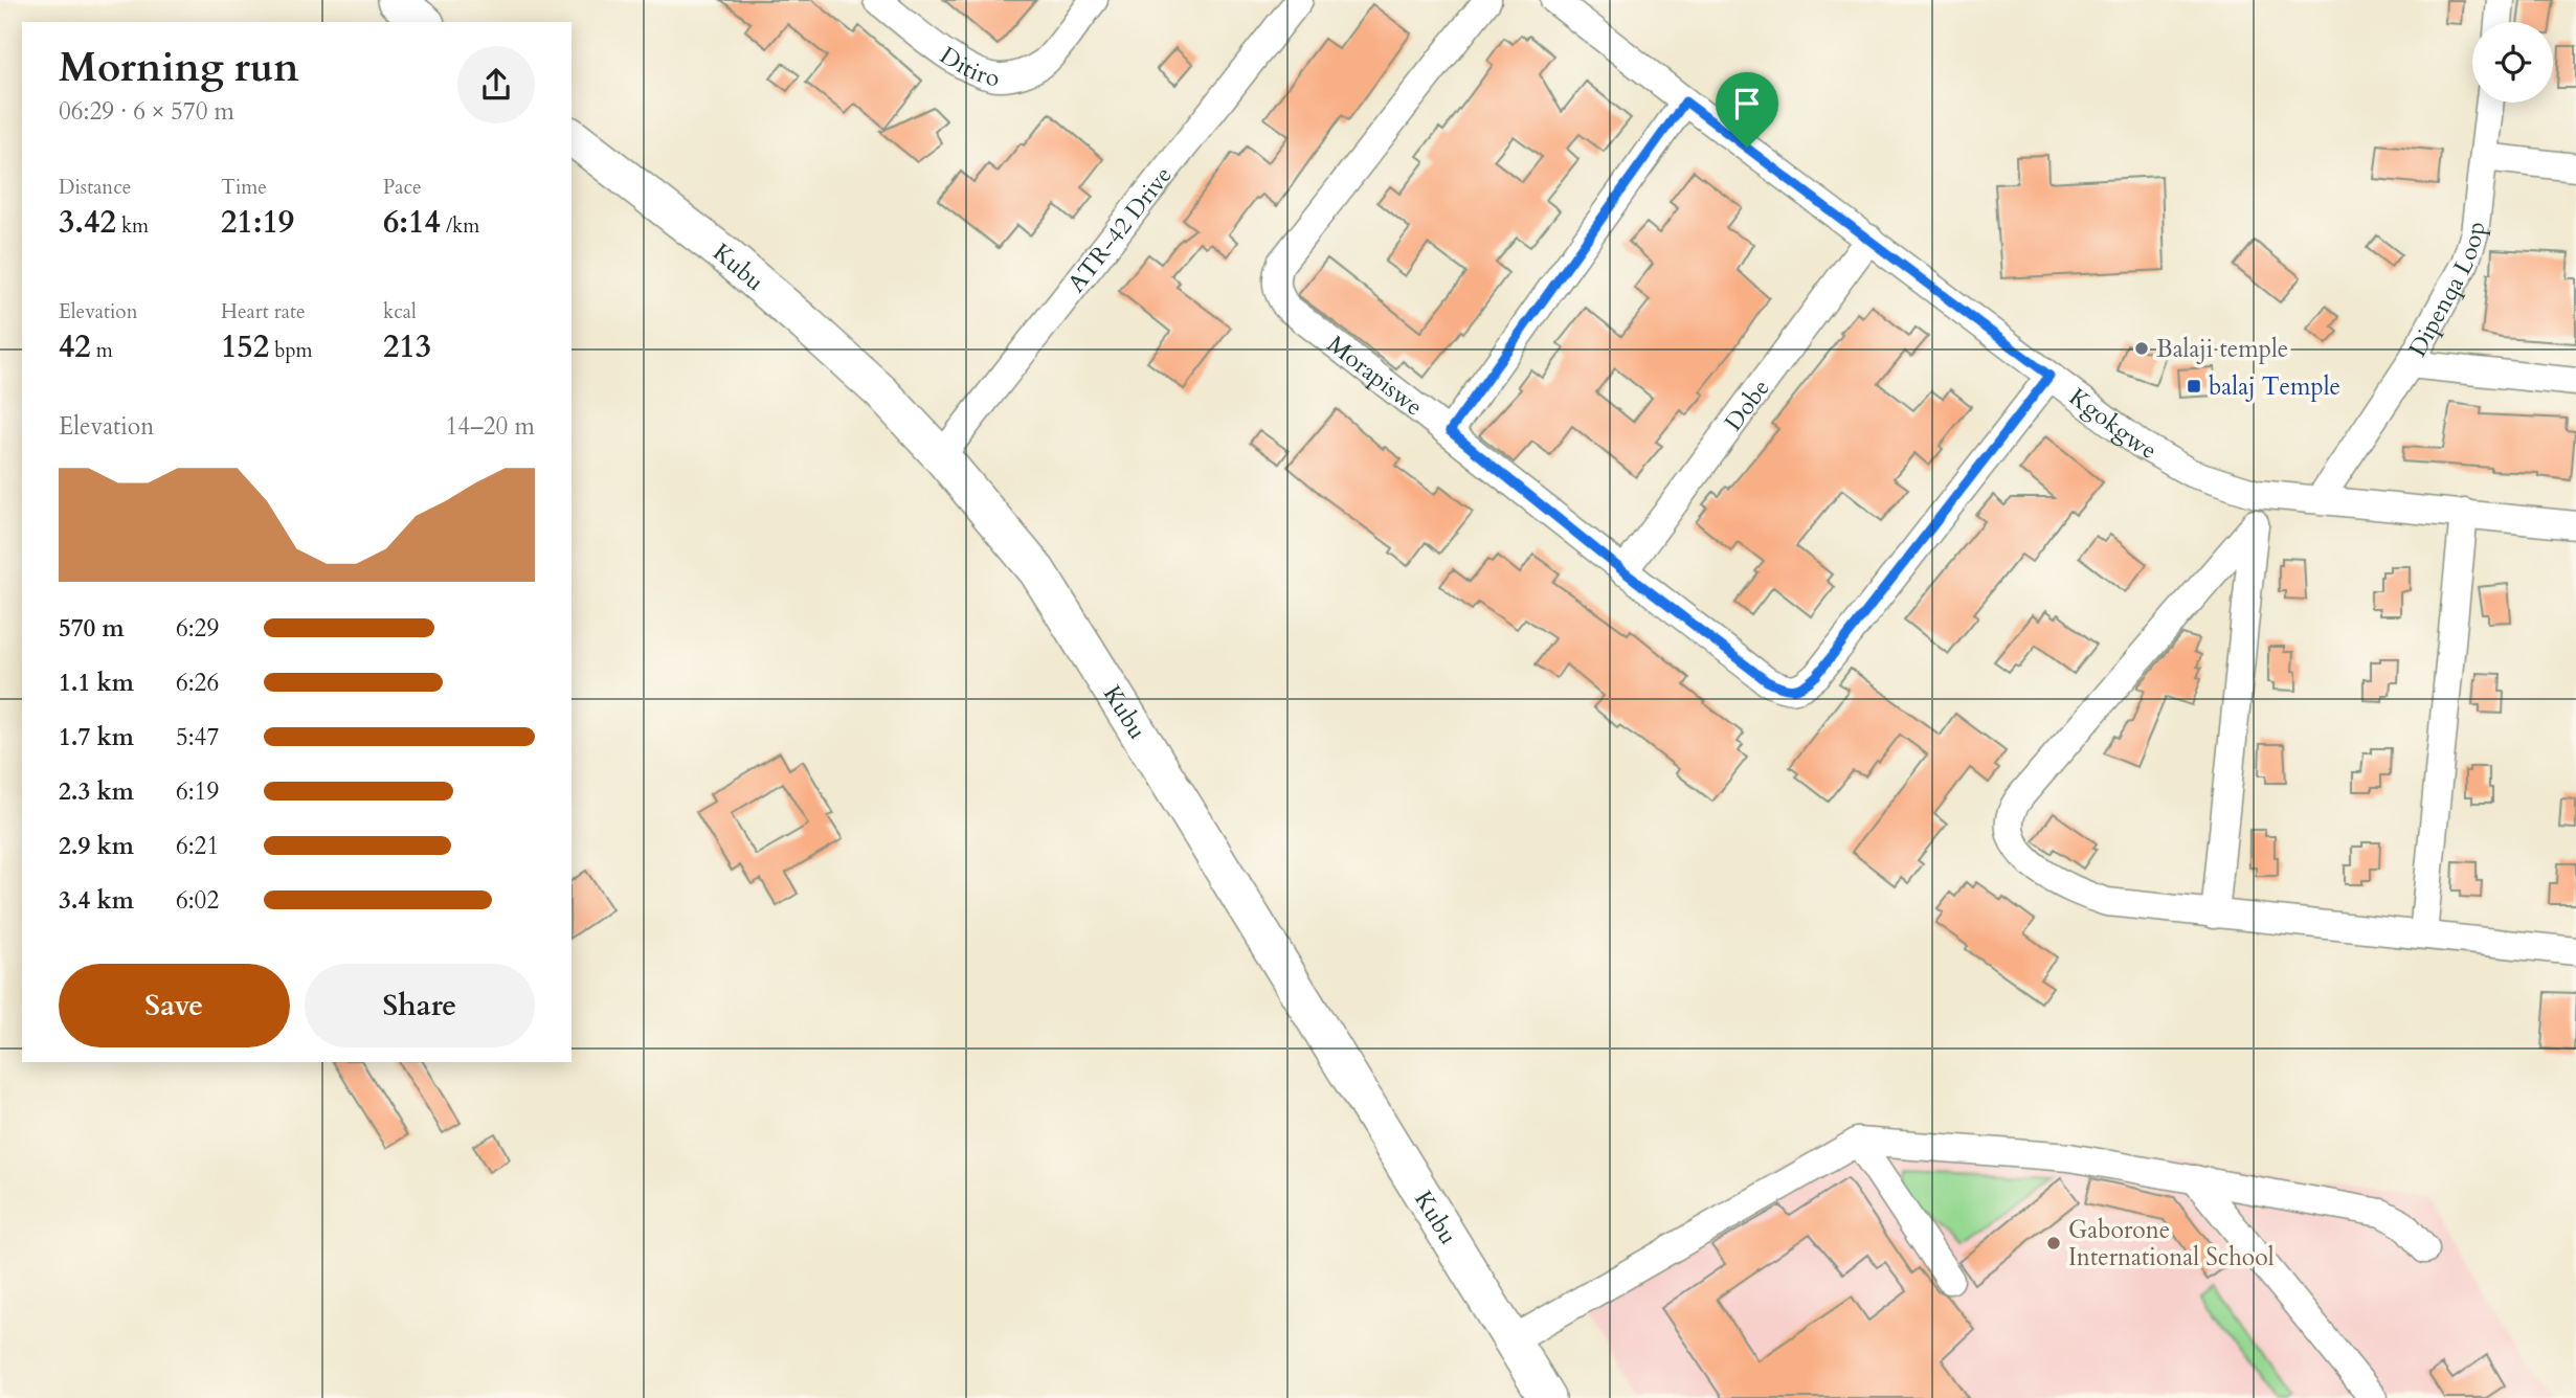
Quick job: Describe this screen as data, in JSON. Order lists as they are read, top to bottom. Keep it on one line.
{"streets":{"main road":["Kubu"],"street":["Ditiro","ATR-42 Drive","Dipenqa Loop","Morapiswe","Dobe","Kgokgwe"]},"crossings":[["ATR-42 Drive","Kubu"],["Morapiswe","Dobe"],["Morapiswe","Kgokgwe"],["Dobe","Kgokgwe"]],"places":{"other":["Balaji temple","Gaborone International School"],"transit":["balaj Temple"]},"page":{"heading":["Morning run","06:29 · 6 × 570 m"],"stats":[["Distance","3.42 km"],["Time","21:19"],["Pace","6:14 /km"],["Elevation","42 m"],["Heart rate","152 bpm"],["kcal","213"]],"chart":["Elevation","14–20 m"],"list":[{"name":"570 m","note":"6:29"},{"name":"1.1 km","note":"6:26"},{"name":"1.7 km","note":"5:47"},{"name":"2.3 km","note":"6:19"},{"name":"2.9 km","note":"6:21"},{"name":"3.4 km","note":"6:02"}],"buttons":["Save","Share"]}}
